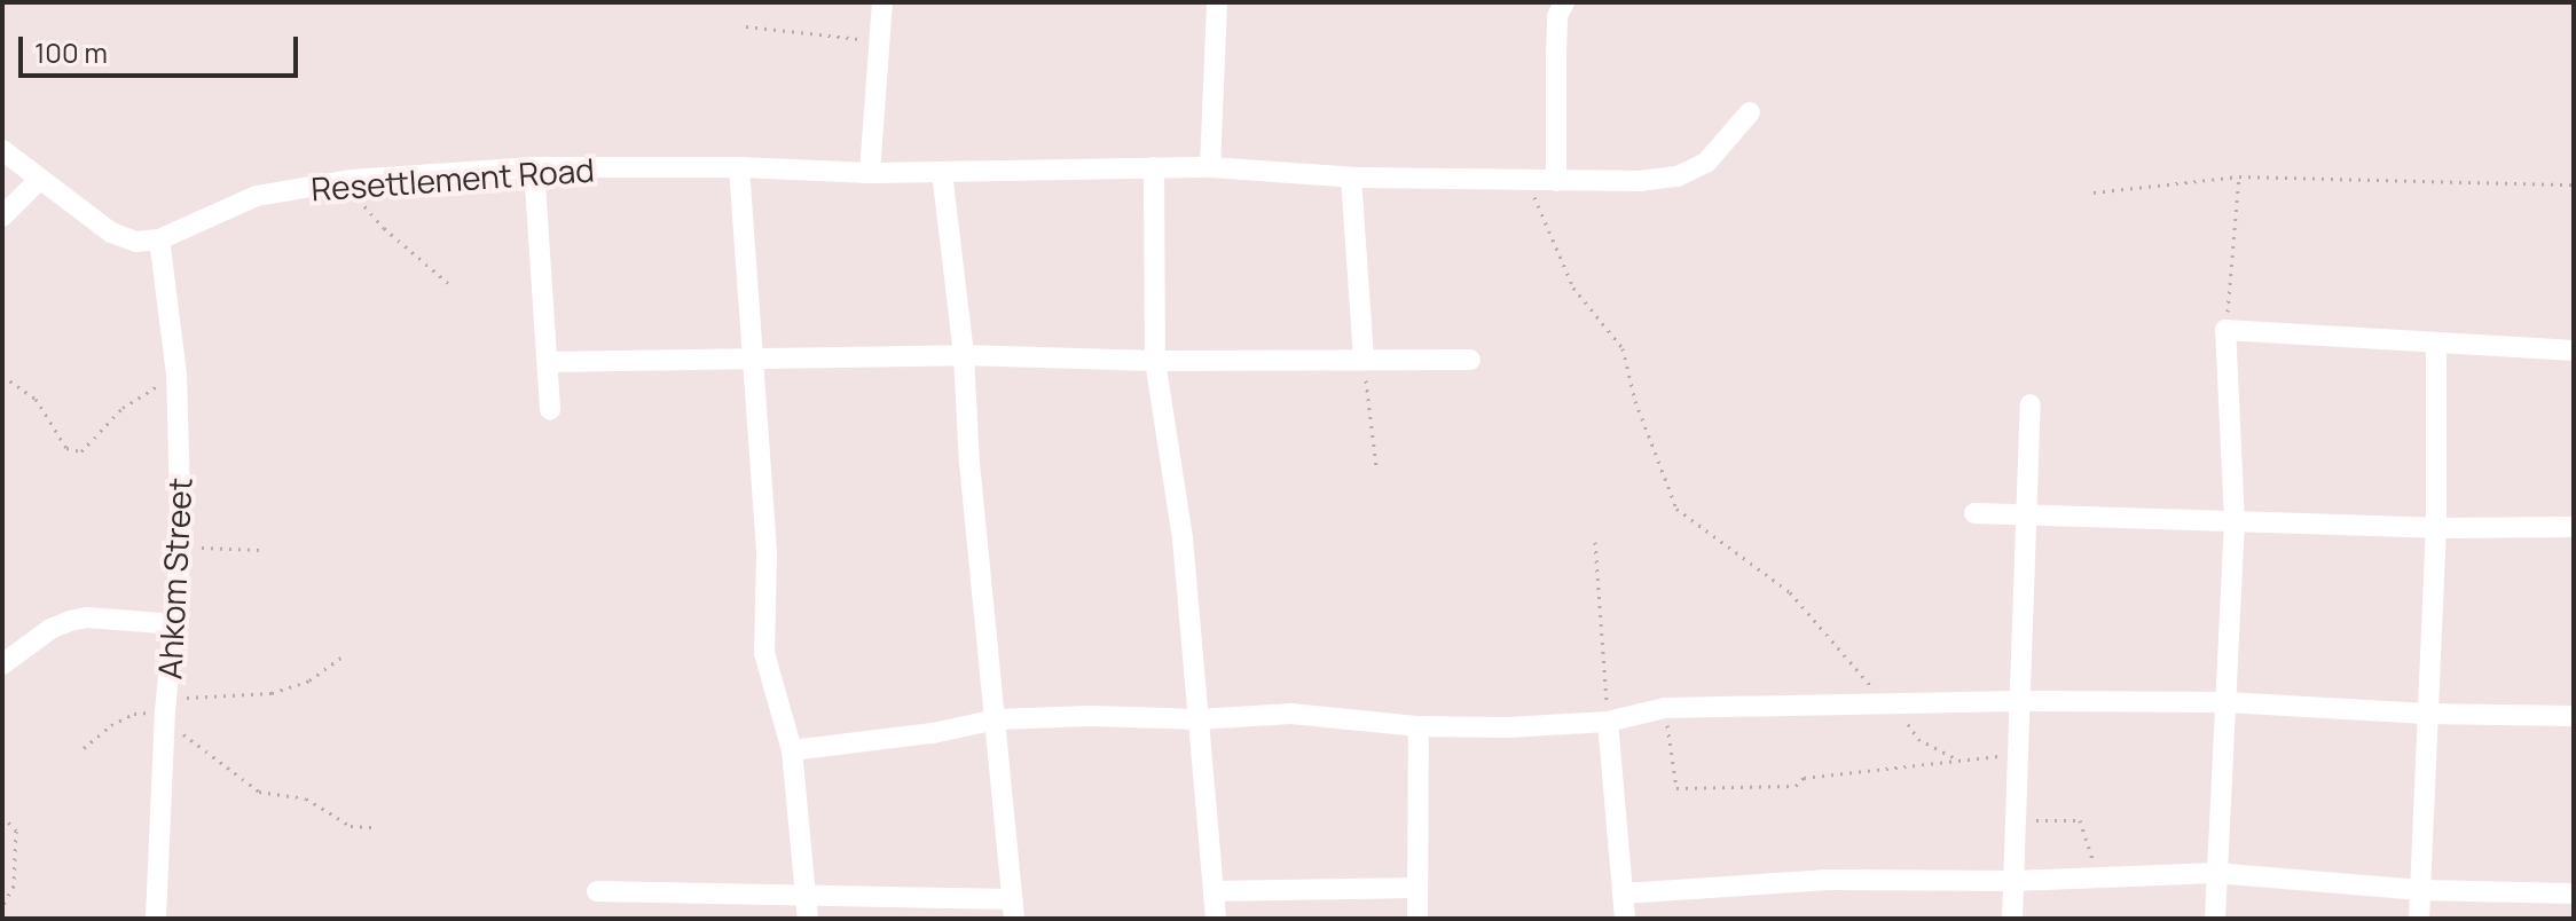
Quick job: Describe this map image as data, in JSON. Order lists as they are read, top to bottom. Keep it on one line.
{"streets":{"street":["Resettlement Road","Ahkom Street"]},"crossings":[["Resettlement Road","Ahkom Street"]],"scale_bar":"100 m"}
